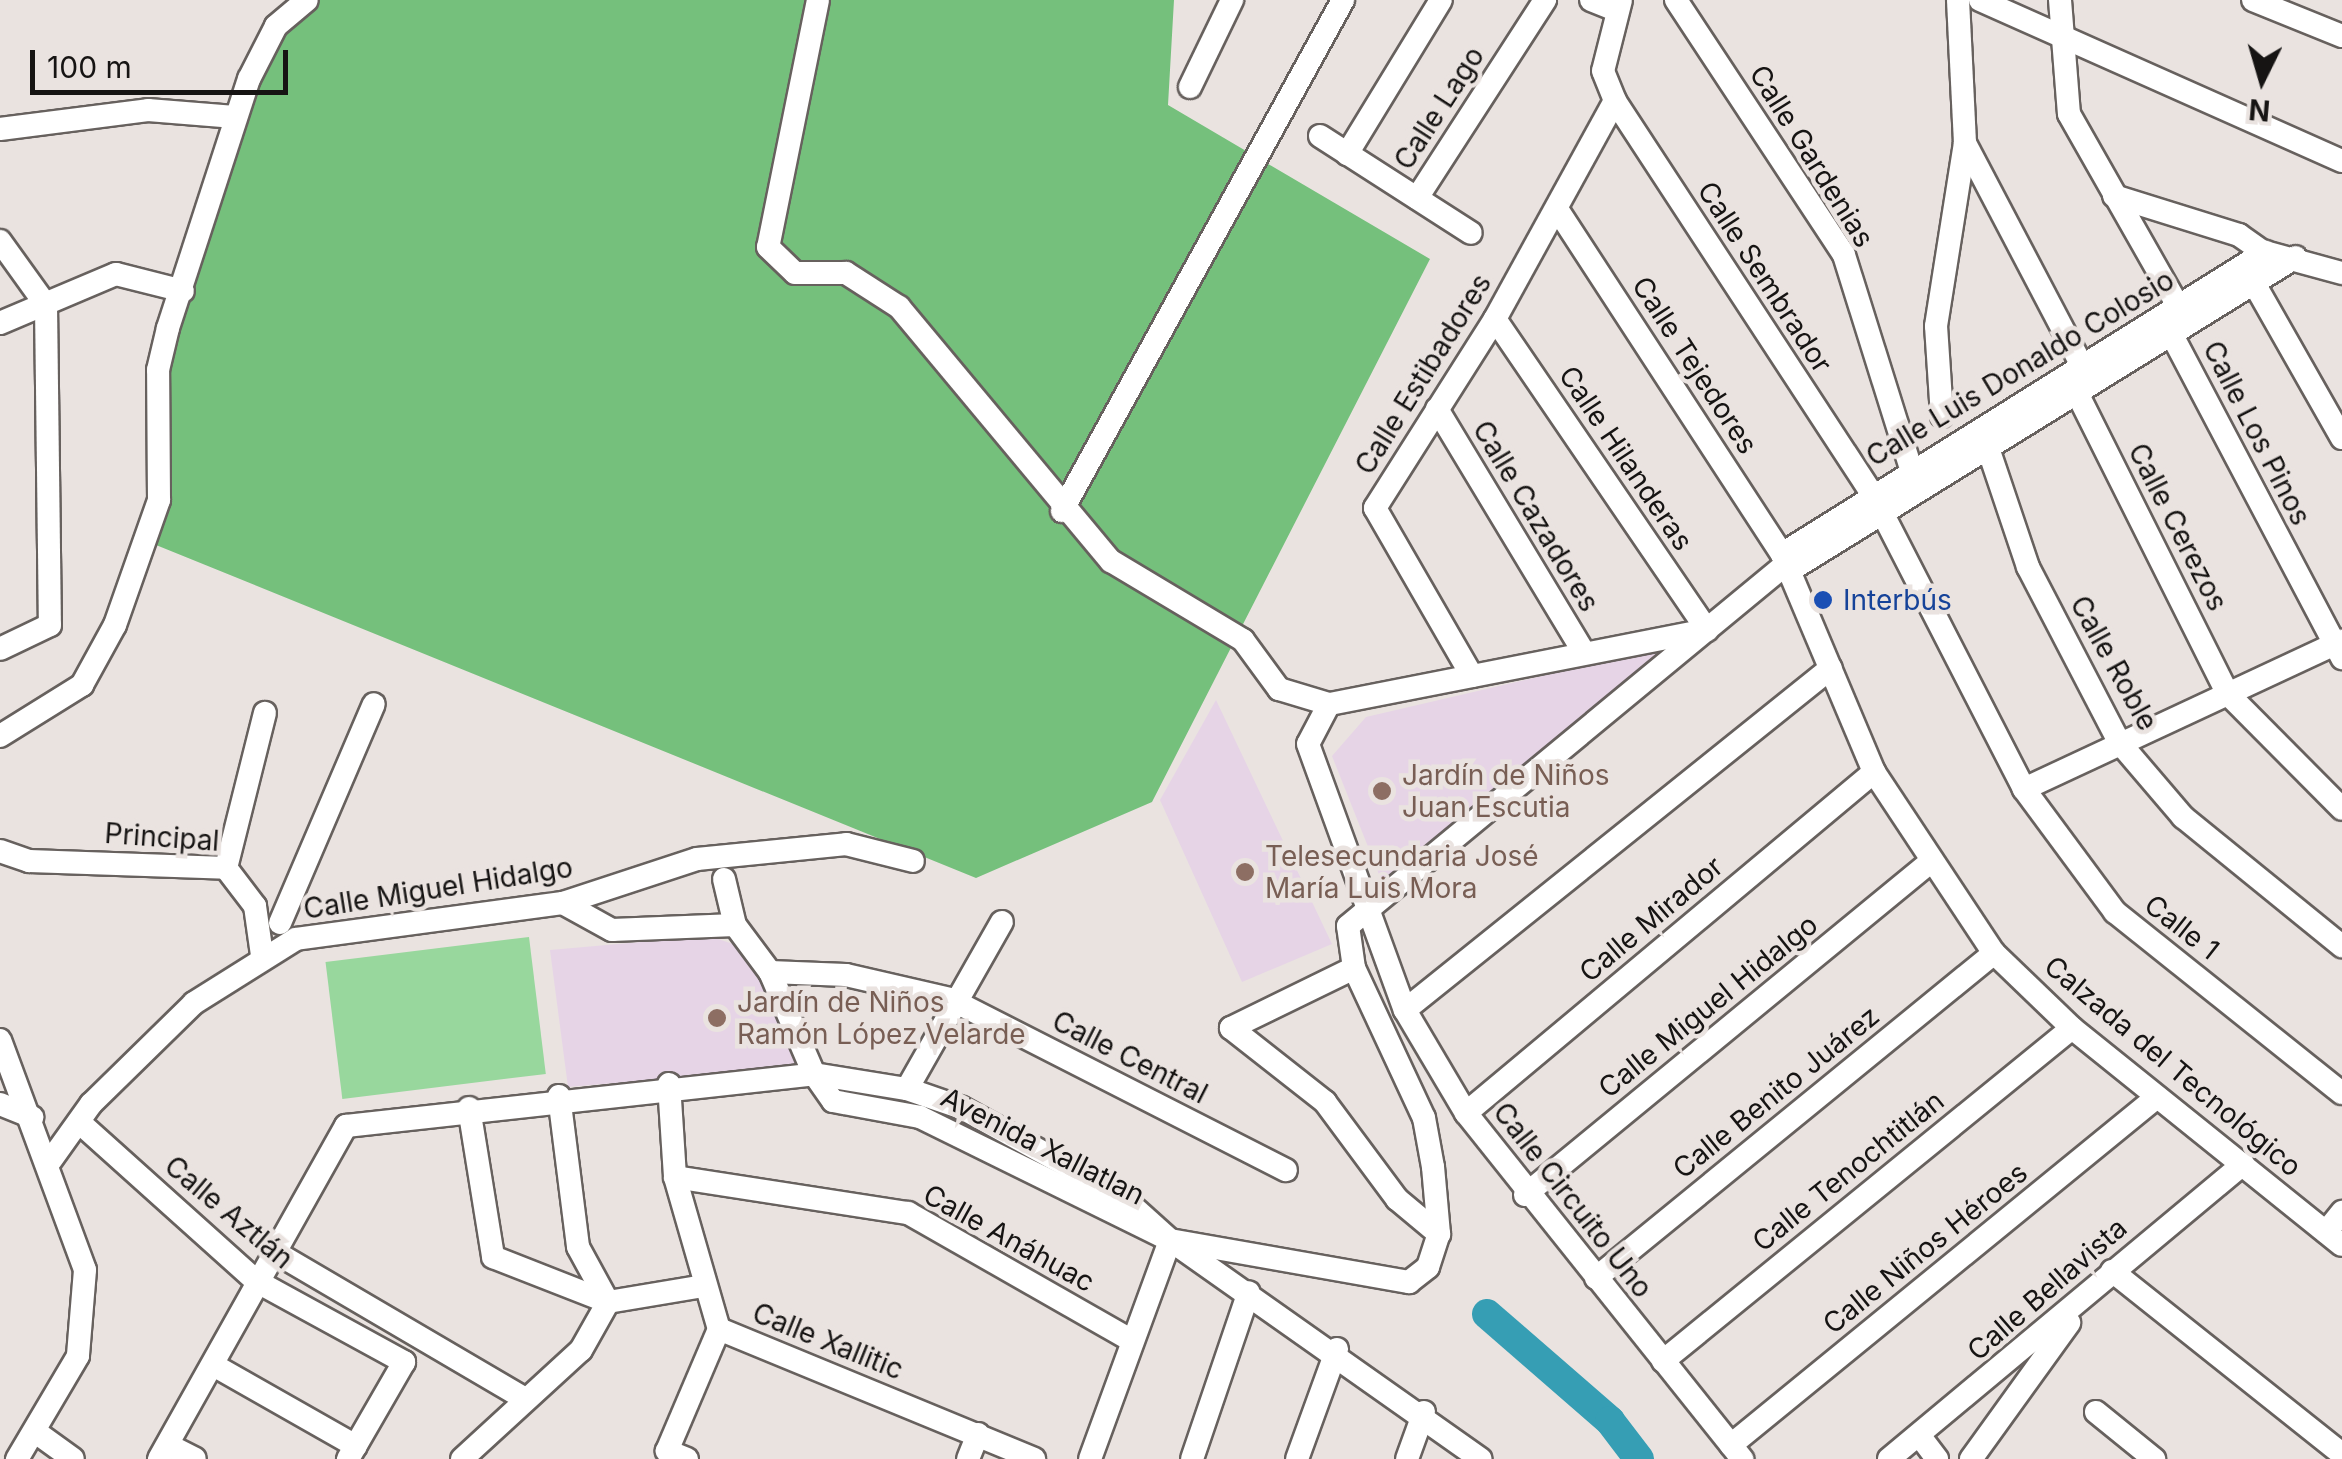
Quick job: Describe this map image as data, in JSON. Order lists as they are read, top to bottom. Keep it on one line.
{"streets":{"street":["Calle Lago","Calle Gardenias","Calle Sembrador","Calle Tejedores","Calle Luis Donaldo Colosio","Calle Estibadores","Calle Los Pinos","Calle Hilanderas","Calle Cazadores","Calle Cerezos","Calle Roble","Principal","Calle Miguel Hidalgo","Calle Mirador","Calle 1","Calle Central","Calzada del Tecnológico","Calle Benito Juárez","Avenida Xallatlan","Calle Tenochtitlán","Calle Circuito Uno","Calle Aztlán","Calle Anáhuac","Calle Niños Héroes","Calle Bellavista","Calle Xallitic"]},"crossings":[["Calle Gardenias","Calle Luis Donaldo Colosio"],["Calle Sembrador","Calle Luis Donaldo Colosio"],["Calle Sembrador","Calle Estibadores"],["Calle Sembrador","Calle 1"],["Calle Tejedores","Calle Luis Donaldo Colosio"],["Calle Tejedores","Calle Estibadores"],["Calle Tejedores","Calzada del Tecnológico"],["Calle Luis Donaldo Colosio","Calle Los Pinos"],["Calle Luis Donaldo Colosio","Calle Hilanderas"],["Calle Luis Donaldo Colosio","Calle Cerezos"],["Calle Luis Donaldo Colosio","Calle Roble"],["Calle Luis Donaldo Colosio","Calzada del Tecnológico"],["Calle Luis Donaldo Colosio","Calle Circuito Uno"],["Calle Estibadores","Calle Hilanderas"],["Calle Estibadores","Calle Cazadores"],["Principal","Calle Miguel Hidalgo"],["Calle Miguel Hidalgo","Calzada del Tecnológico"],["Calle Miguel Hidalgo","Calle Circuito Uno"],["Calle Miguel Hidalgo","Calle Aztlán"],["Calle Mirador","Calzada del Tecnológico"],["Calle Mirador","Calle Circuito Uno"],["Calzada del Tecnológico","Calle Benito Juárez"],["Calzada del Tecnológico","Calle Tenochtitlán"],["Calzada del Tecnológico","Calle Niños Héroes"],["Calzada del Tecnológico","Calle Bellavista"],["Calle Benito Juárez","Calle Circuito Uno"],["Calle Tenochtitlán","Calle Circuito Uno"],["Calle Circuito Uno","Calle Niños Héroes"],["Calle Anáhuac","Calle Xallitic"]],"places":["Interbús","Jardín de Niños Juan Escutia","Telesecundaria José María Luis Mora","Jardín de Niños Ramón López Velarde"],"scale_bar":"100 m","north":"bottom"}
